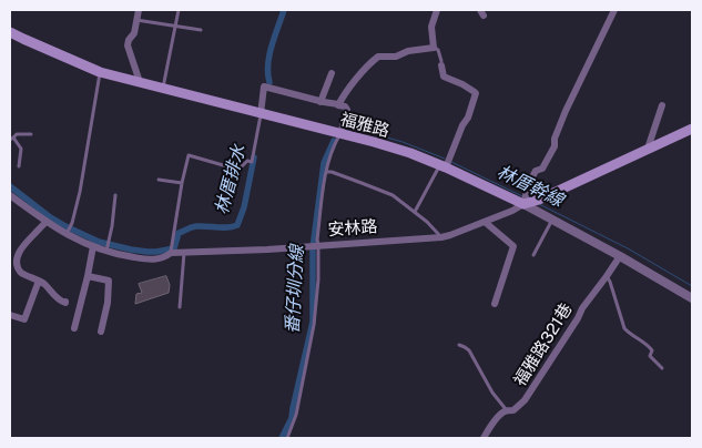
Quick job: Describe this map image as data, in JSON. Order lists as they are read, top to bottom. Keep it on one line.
{"streets":{"main road":["福雅路","安林路"],"street":["福雅路321巷"]},"crossings":[["福雅路","安林路"],["福雅路","福雅路321巷"]],"water":["林厝排水","林厝幹線","番仔圳分線"]}
